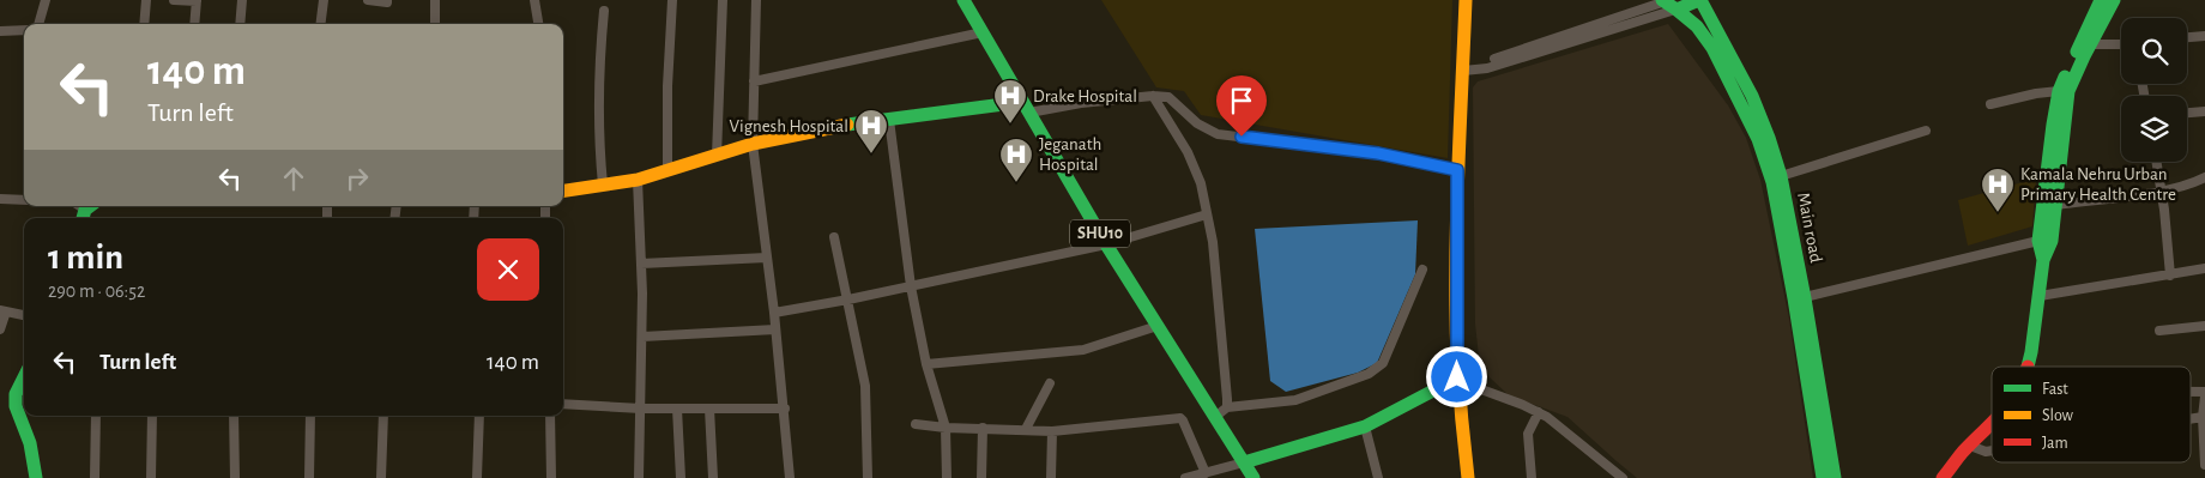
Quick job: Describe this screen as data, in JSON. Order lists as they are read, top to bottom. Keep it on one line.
{"streets":{"main road":["Main road","SHU10"]},"places":{"hospital":["Drake Hospital","Vignesh Hospital","Jeganath Hospital","Kamala Nehru Urban Primary Health Centre"]},"legend":["Fast","Slow","Jam"],"page":{"turn":["140 m","Turn left"],"heading":["1 min","290 m · 06:52"],"list":[{"name":"Turn left","value":"140 m"}]}}
